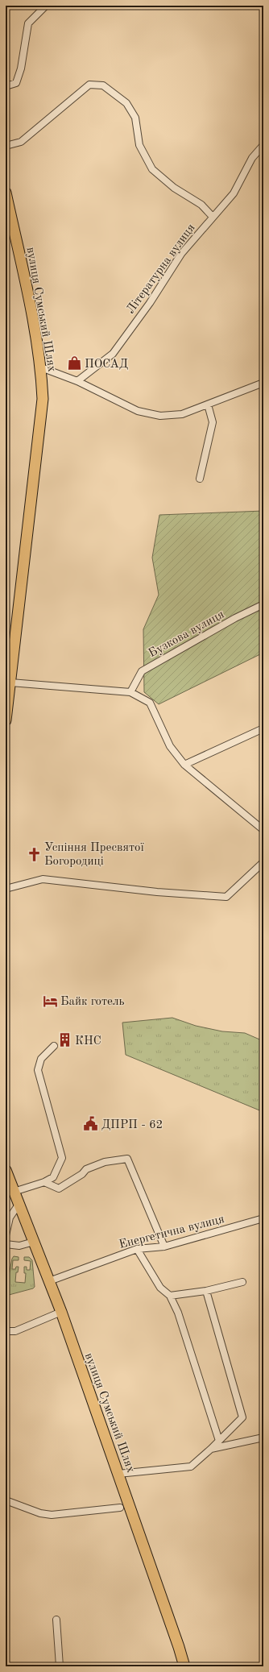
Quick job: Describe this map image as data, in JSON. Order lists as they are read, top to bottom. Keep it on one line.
{"streets":{"main road":["вулиця Сумський Шлях"],"street":["Літературна вулиця","Бузкова вулиця","Енергетична вулиця"]},"crossings":[["вулиця Сумський Шлях","Енергетична вулиця"]],"places":{"shop":["ПОСАД"],"church":["Успіння Пресвятої Богородиці"],"hotel":["Байк готель"],"building":["КНС"],"public building":["ДПРП - 62"]}}
